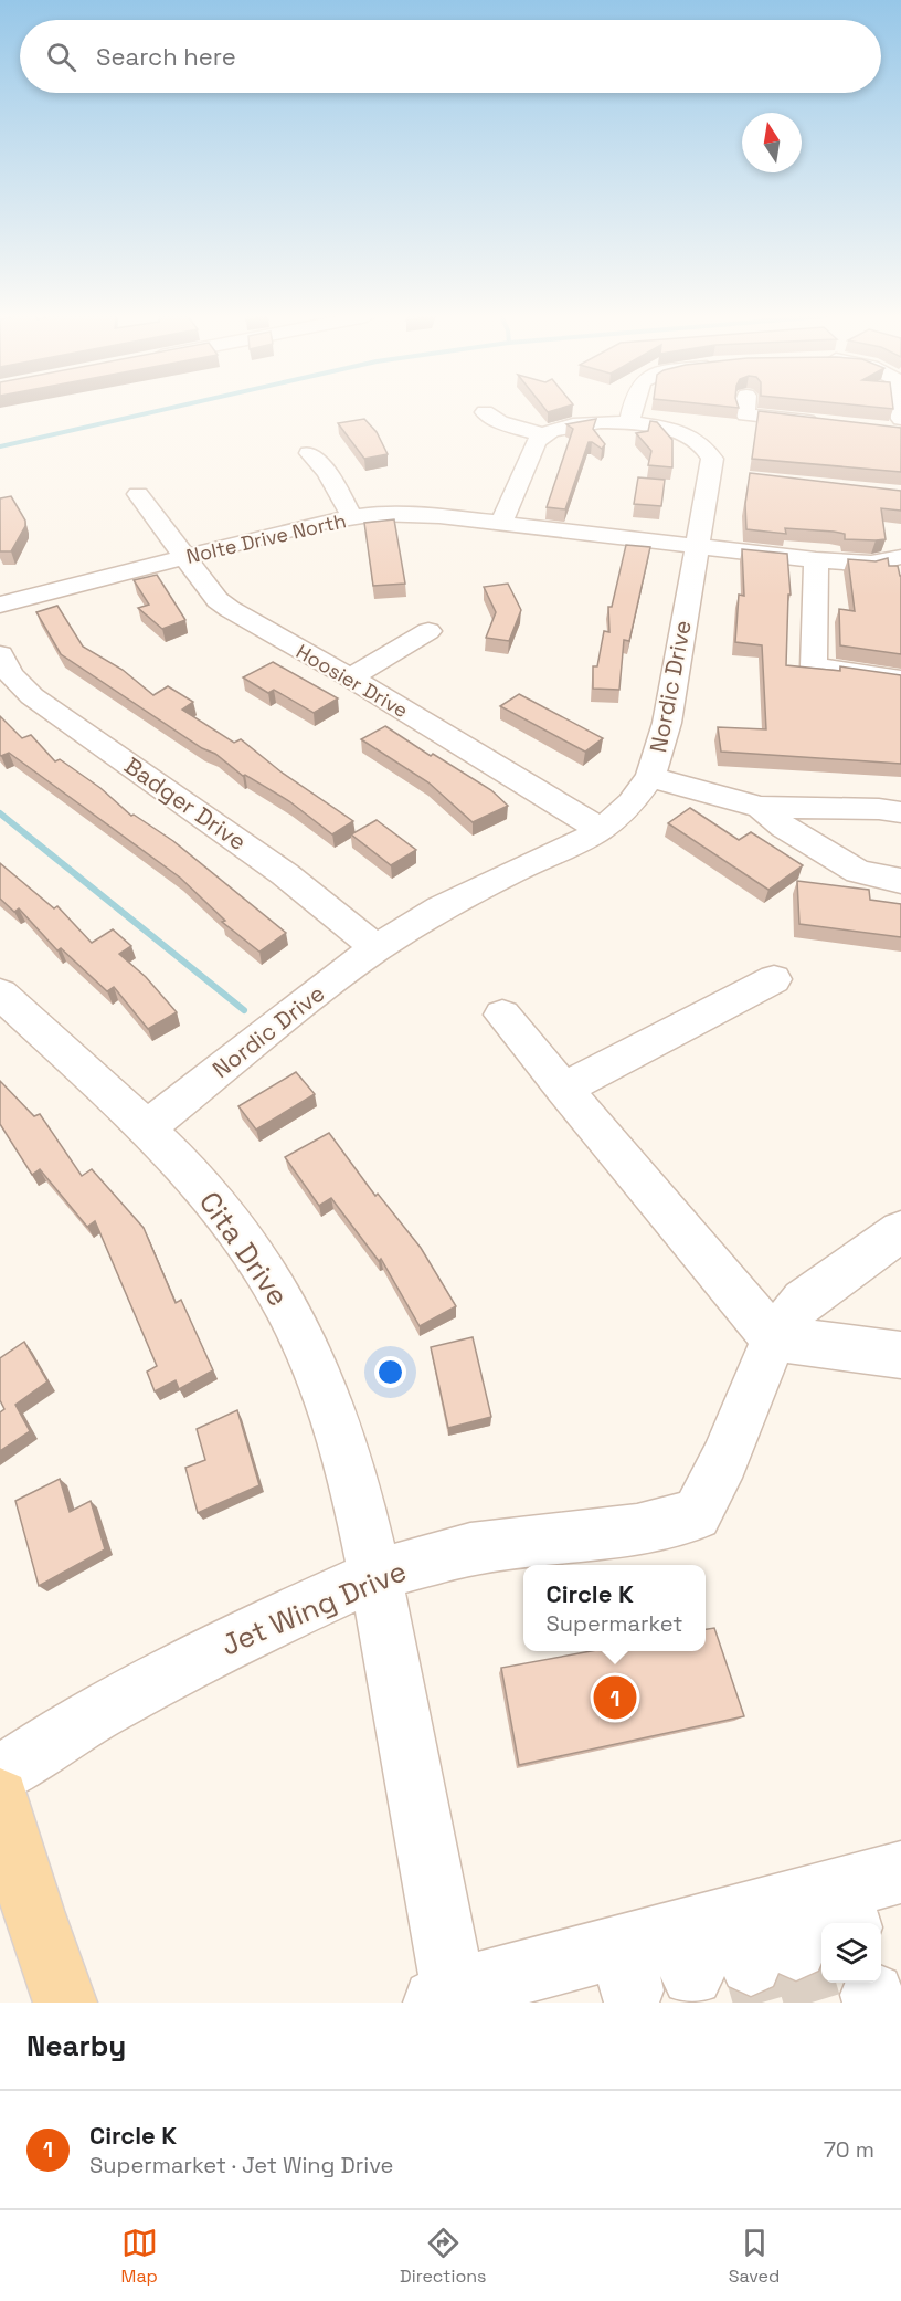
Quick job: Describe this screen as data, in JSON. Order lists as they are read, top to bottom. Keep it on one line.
{"streets":{"street":["Nolte Drive North","Hoosier Drive","Nordic Drive","Badger Drive","Cita Drive","Jet Wing Drive"]},"crossings":[["Nolte Drive North","Hoosier Drive"],["Nolte Drive North","Nordic Drive"],["Hoosier Drive","Nordic Drive"],["Nordic Drive","Badger Drive"],["Nordic Drive","Cita Drive"],["Cita Drive","Jet Wing Drive"]],"north":"top","page":{"search":"Search here","popup":["Circle K","Supermarket"],"pins":"1","heading":"Nearby","list":[{"mark":"1","name":"Circle K","note":"Supermarket · Jet Wing Drive","value":"70 m"}],"nav":["Map","Directions","Saved"]}}
